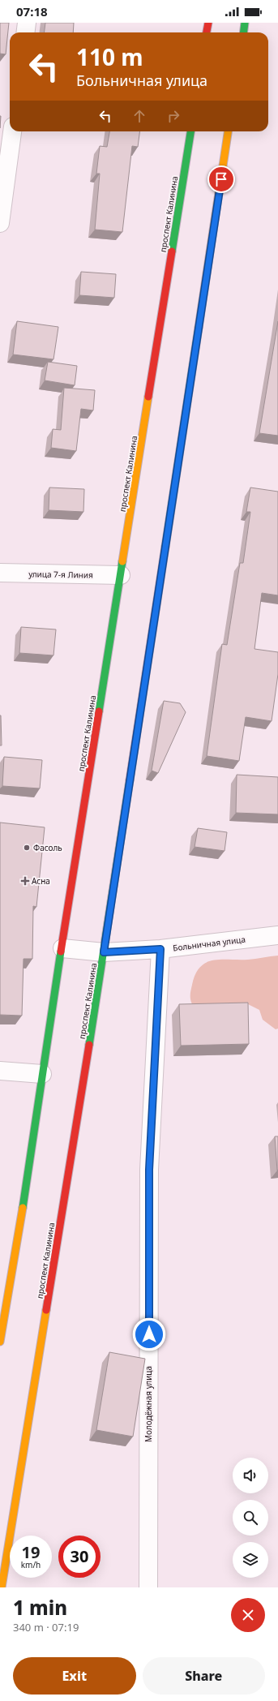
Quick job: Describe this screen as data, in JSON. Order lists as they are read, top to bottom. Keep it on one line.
{"streets":{"main road":["проспект Калинина"],"street":["улица 7-я Линия","Больничная улица","Молодёжная улица"]},"crossings":[["проспект Калинина","улица 7-я Линия"],["проспект Калинина","Больничная улица"],["Больничная улица","Молодёжная улица"]],"places":{"other":["Фасоль"],"health":["Асна"]},"page":{"status":"07:18","turn":["110 m","Больничная улица"],"speed":"19 km/h","limit":"30","heading":["1 min","340 m · 07:19"],"buttons":["Exit","Share"]}}
